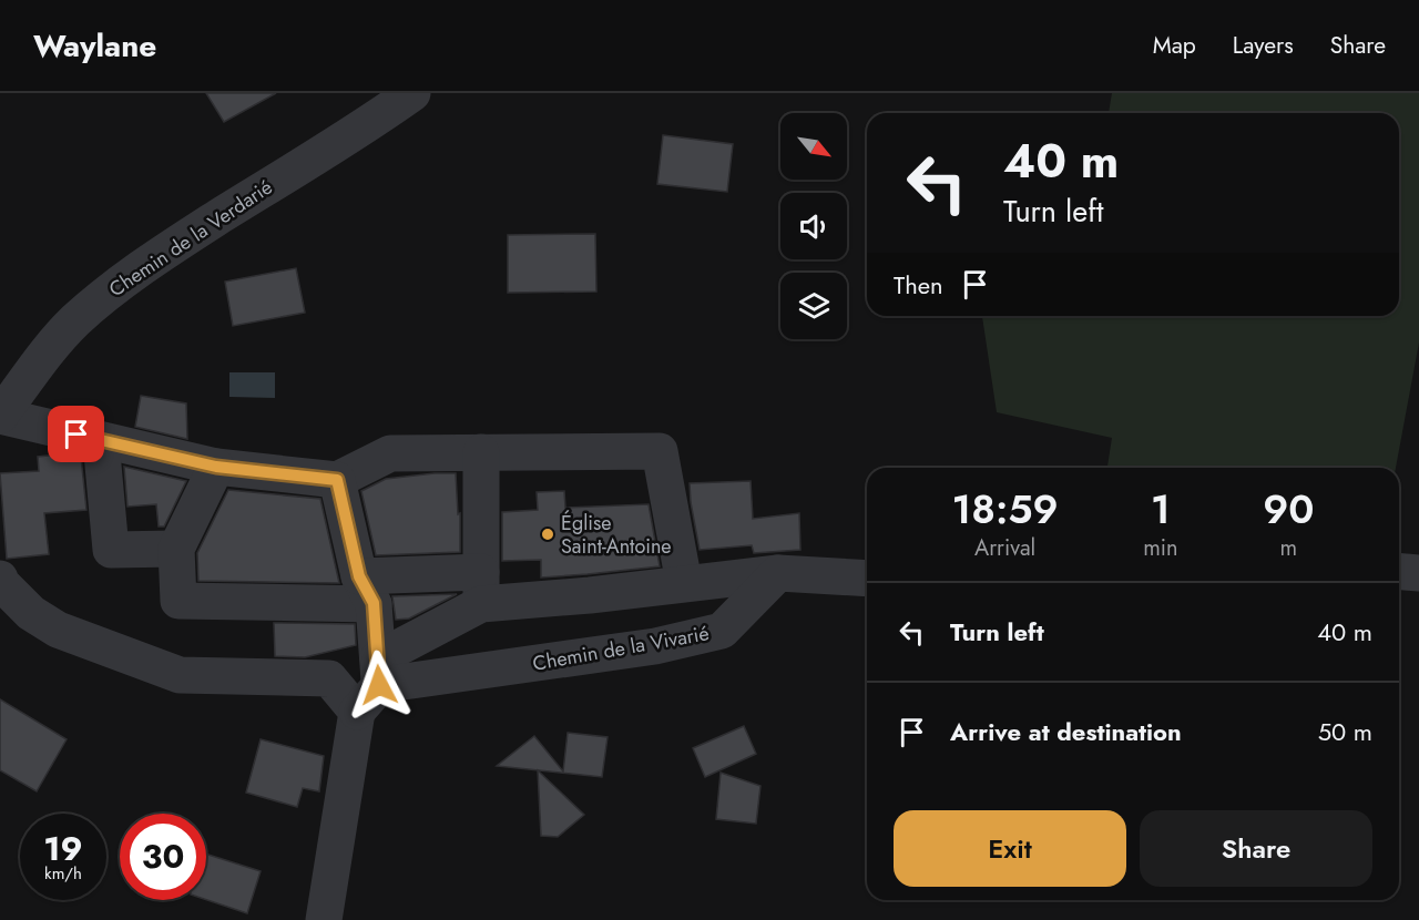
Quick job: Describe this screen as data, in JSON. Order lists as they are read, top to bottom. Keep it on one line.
{"streets":{"street":["Chemin de la Verdarié","Chemin de la Vivarié"]},"places":["Église Saint-Antoine"],"north":"bottom right","page":{"header":"Waylane","nav":["Map","Layers","Share"],"turn":["40 m","Turn left"],"then":"Then","eta":["18:59","Arrival","1","min","90","m"],"list":[{"name":"Turn left","value":"40 m"},{"name":"Arrive at destination","value":"50 m"}],"buttons":["Exit","Share"],"speed":"19 km/h","limit":"30"}}
